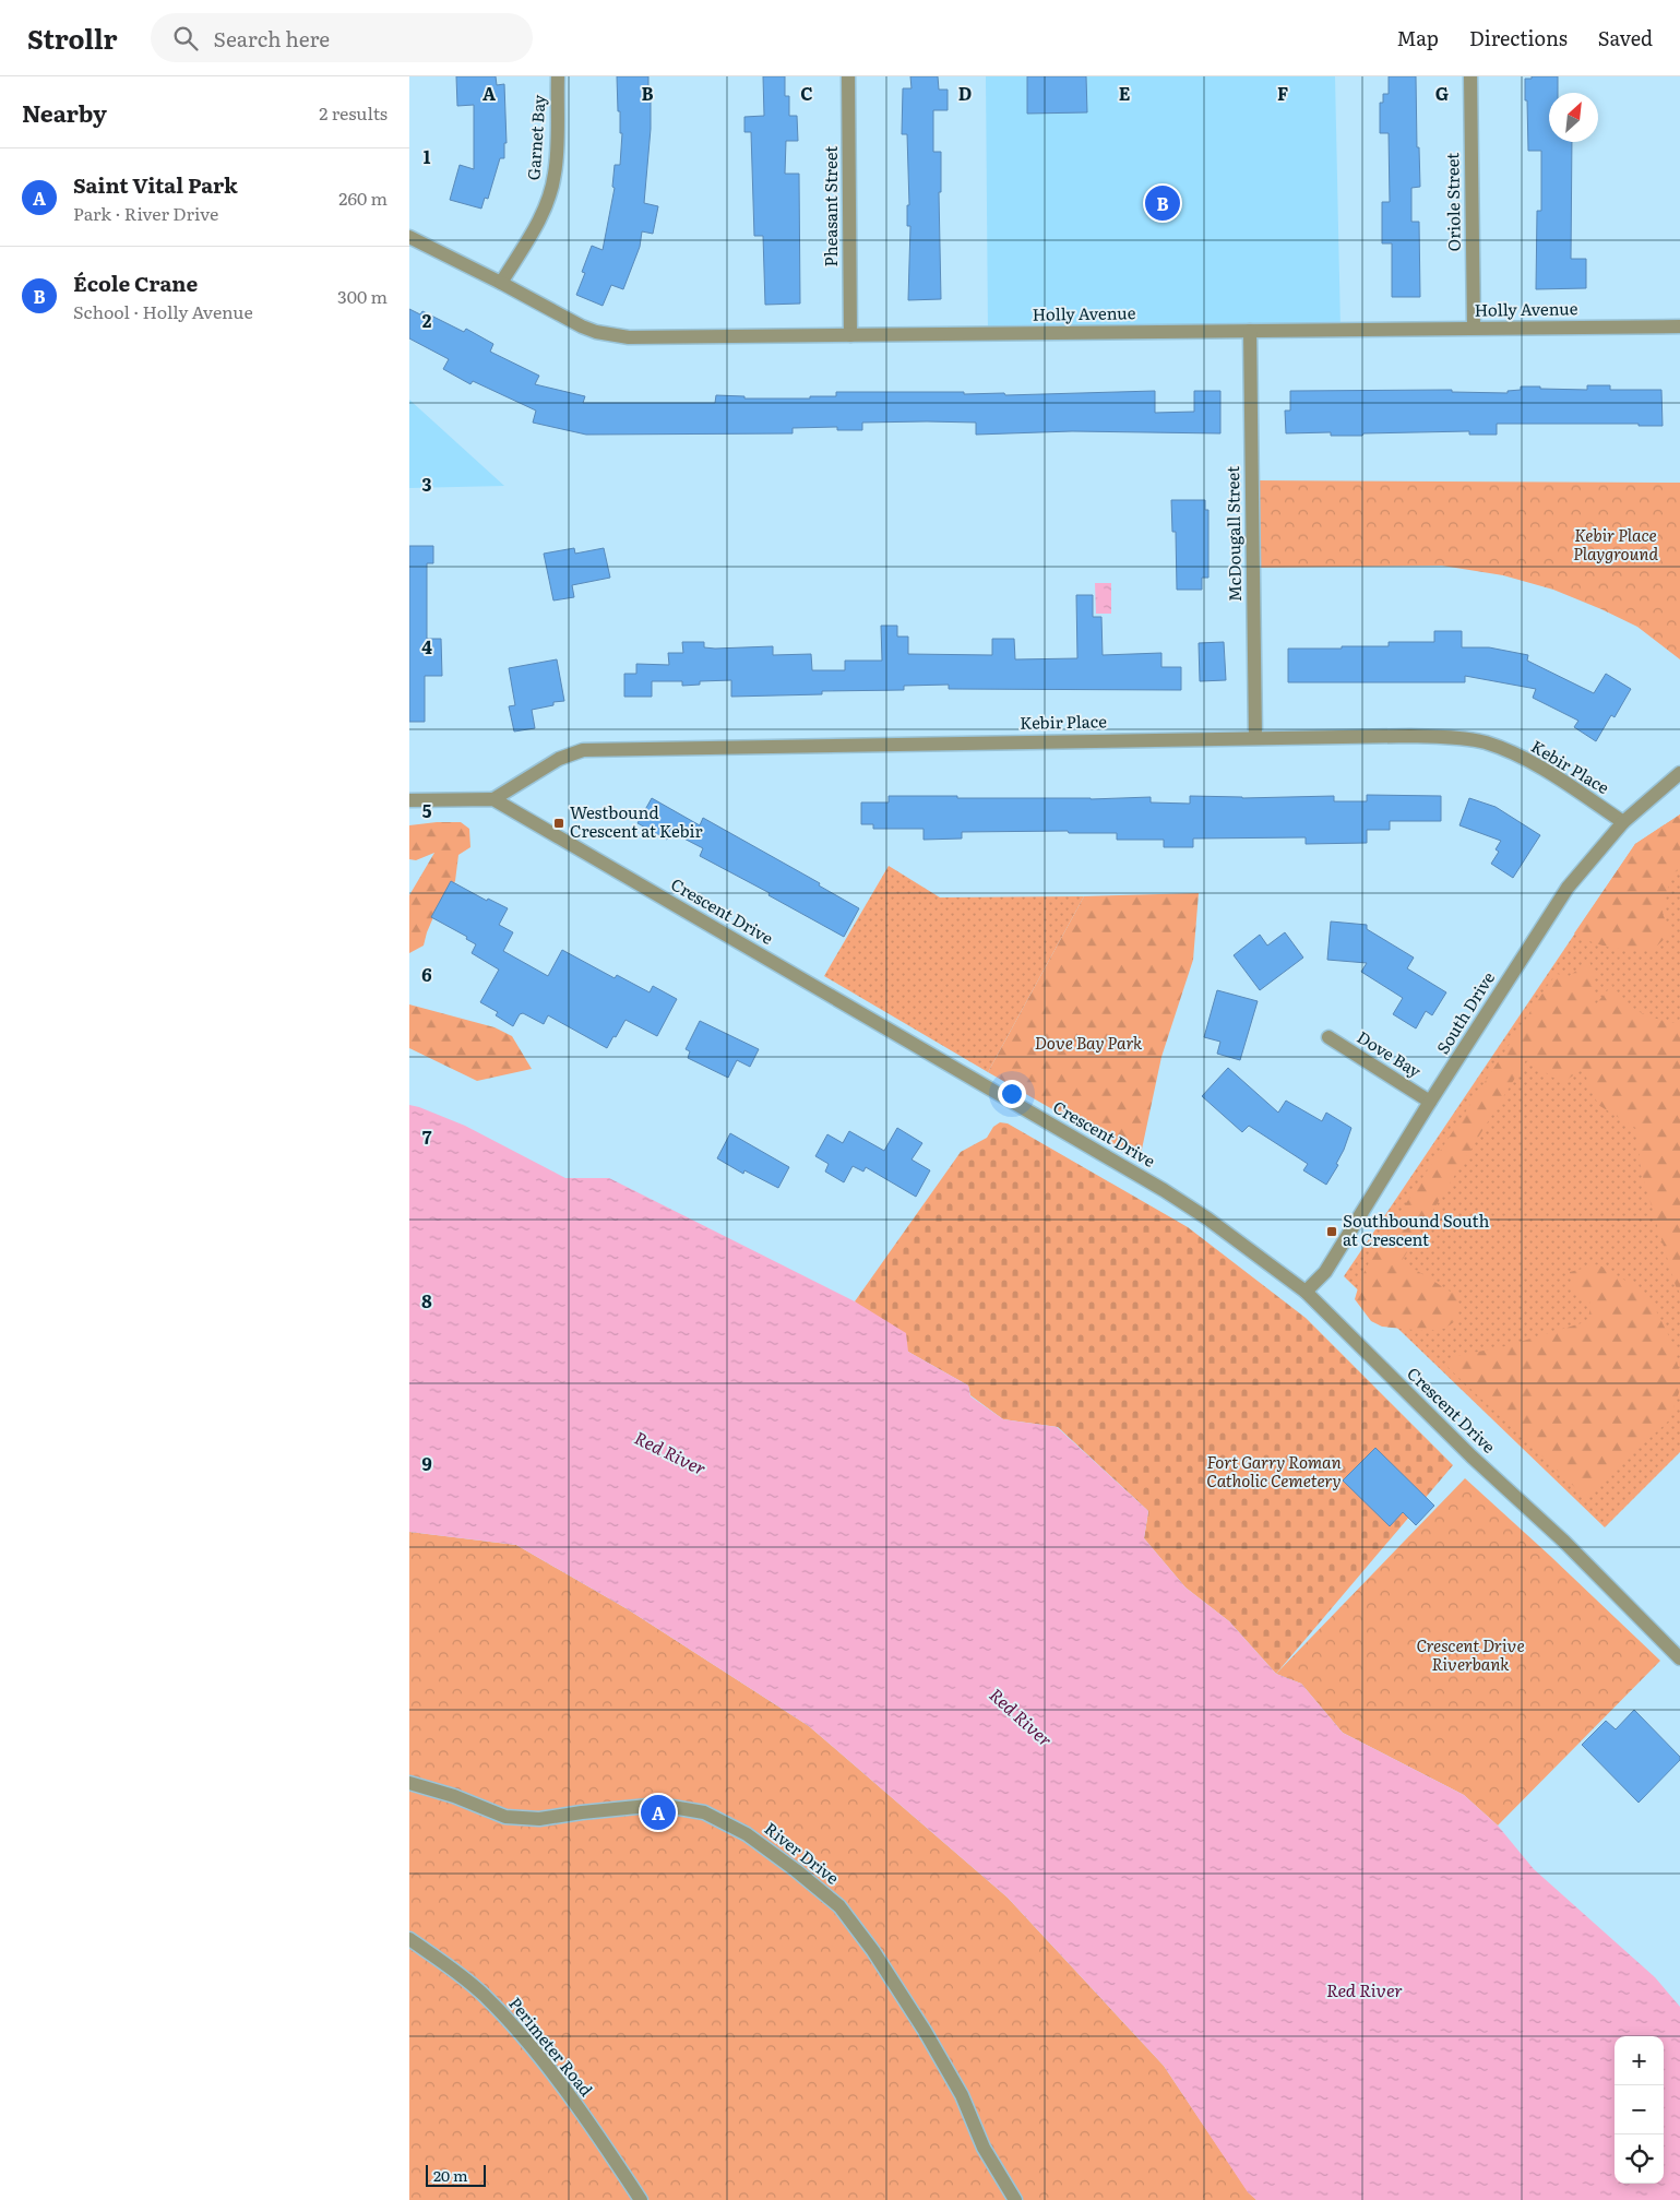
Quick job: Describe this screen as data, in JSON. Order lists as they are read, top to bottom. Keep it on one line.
{"streets":{"street":["Garnet Bay","Oriole Street","Pheasant Street","Holly Avenue","McDougall Street","Kebir Place","Crescent Drive","South Drive","Dove Bay","River Drive","Perimeter Road"]},"crossings":[["Garnet Bay","Holly Avenue"],["Oriole Street","Holly Avenue"],["Pheasant Street","Holly Avenue"],["Holly Avenue","McDougall Street"],["McDougall Street","Kebir Place"],["Kebir Place","Crescent Drive"],["Kebir Place","South Drive"],["Crescent Drive","South Drive"],["South Drive","Dove Bay"]],"water":["Red River"],"parks":["Kebir Place Playground","Dove Bay Park","Fort Garry Roman Catholic Cemetery","Crescent Drive Riverbank"],"places":{"transit":["Westbound Crescent at Kebir","Southbound South at Crescent"]},"scale_bar":"20 m","north":"top right","page":{"header":"Strollr","search":"Search here","nav":["Map","Directions","Saved"],"heading":["Nearby","2 results"],"list":[{"mark":"A","name":"Saint Vital Park","note":"Park · River Drive","value":"260 m"},{"mark":"B","name":"École Crane","note":"School · Holly Avenue","value":"300 m"}],"pins":["B","A"],"map_buttons":["+","−"],"scale":"20 m"},"grid":{"columns":["A","B","C","D","E","F","G"],"rows":["1","2","3","4","5","6","7","8","9"]}}
